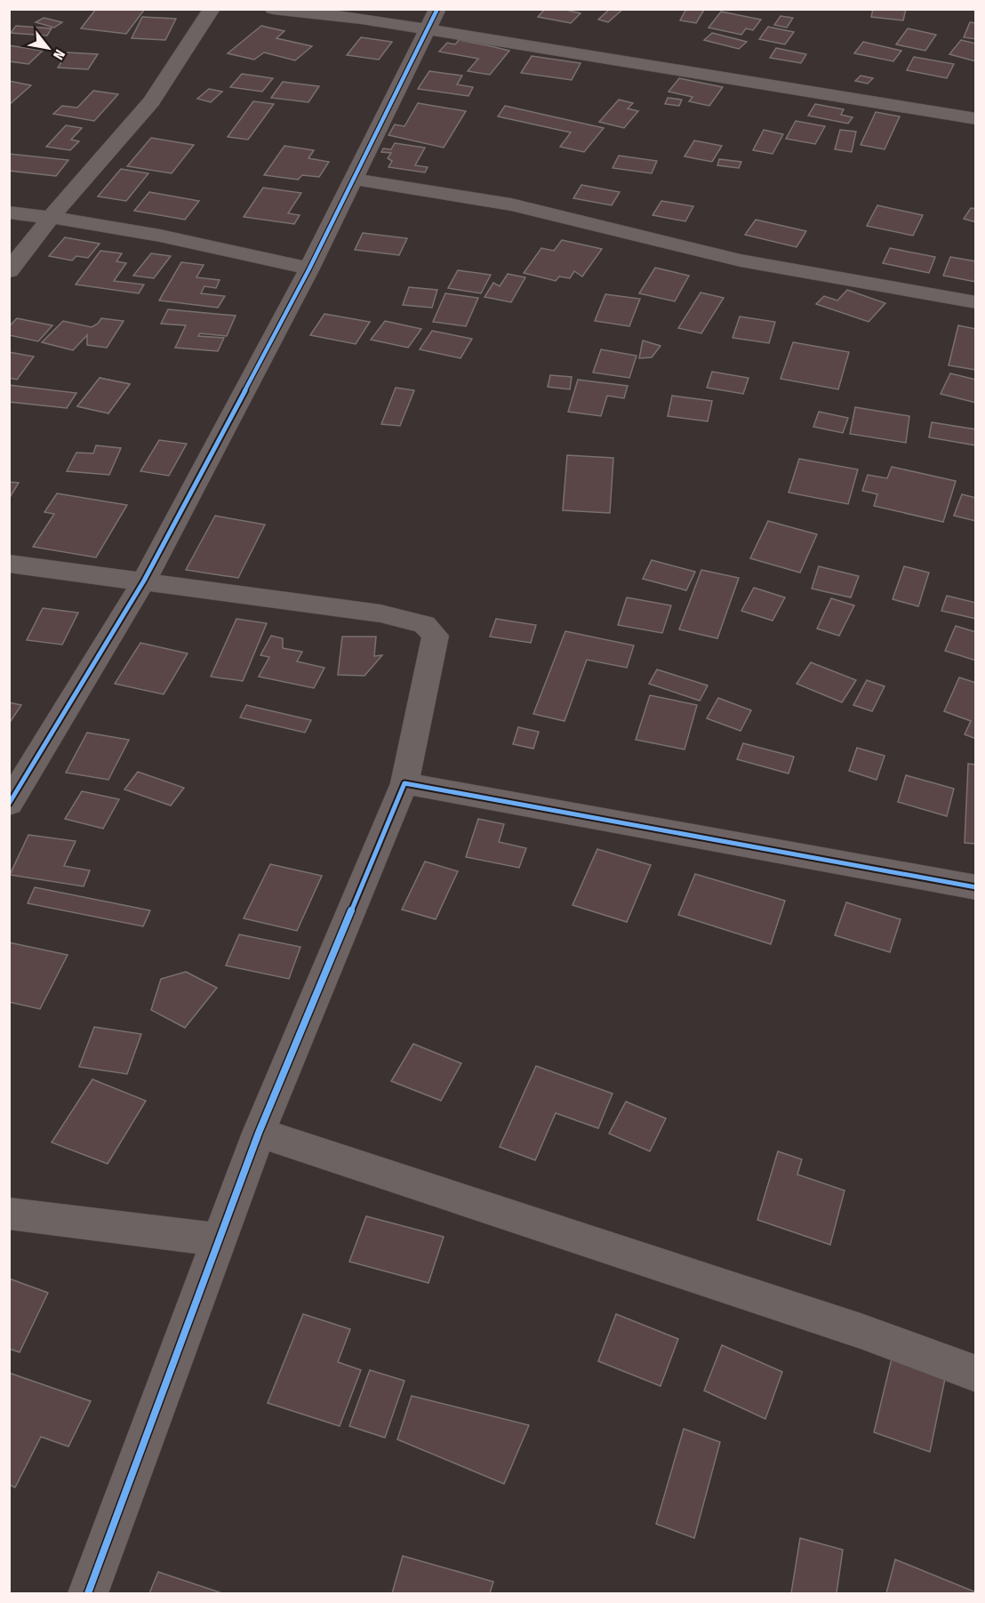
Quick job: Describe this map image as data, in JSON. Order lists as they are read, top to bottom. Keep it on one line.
{"north":"bottom right"}
